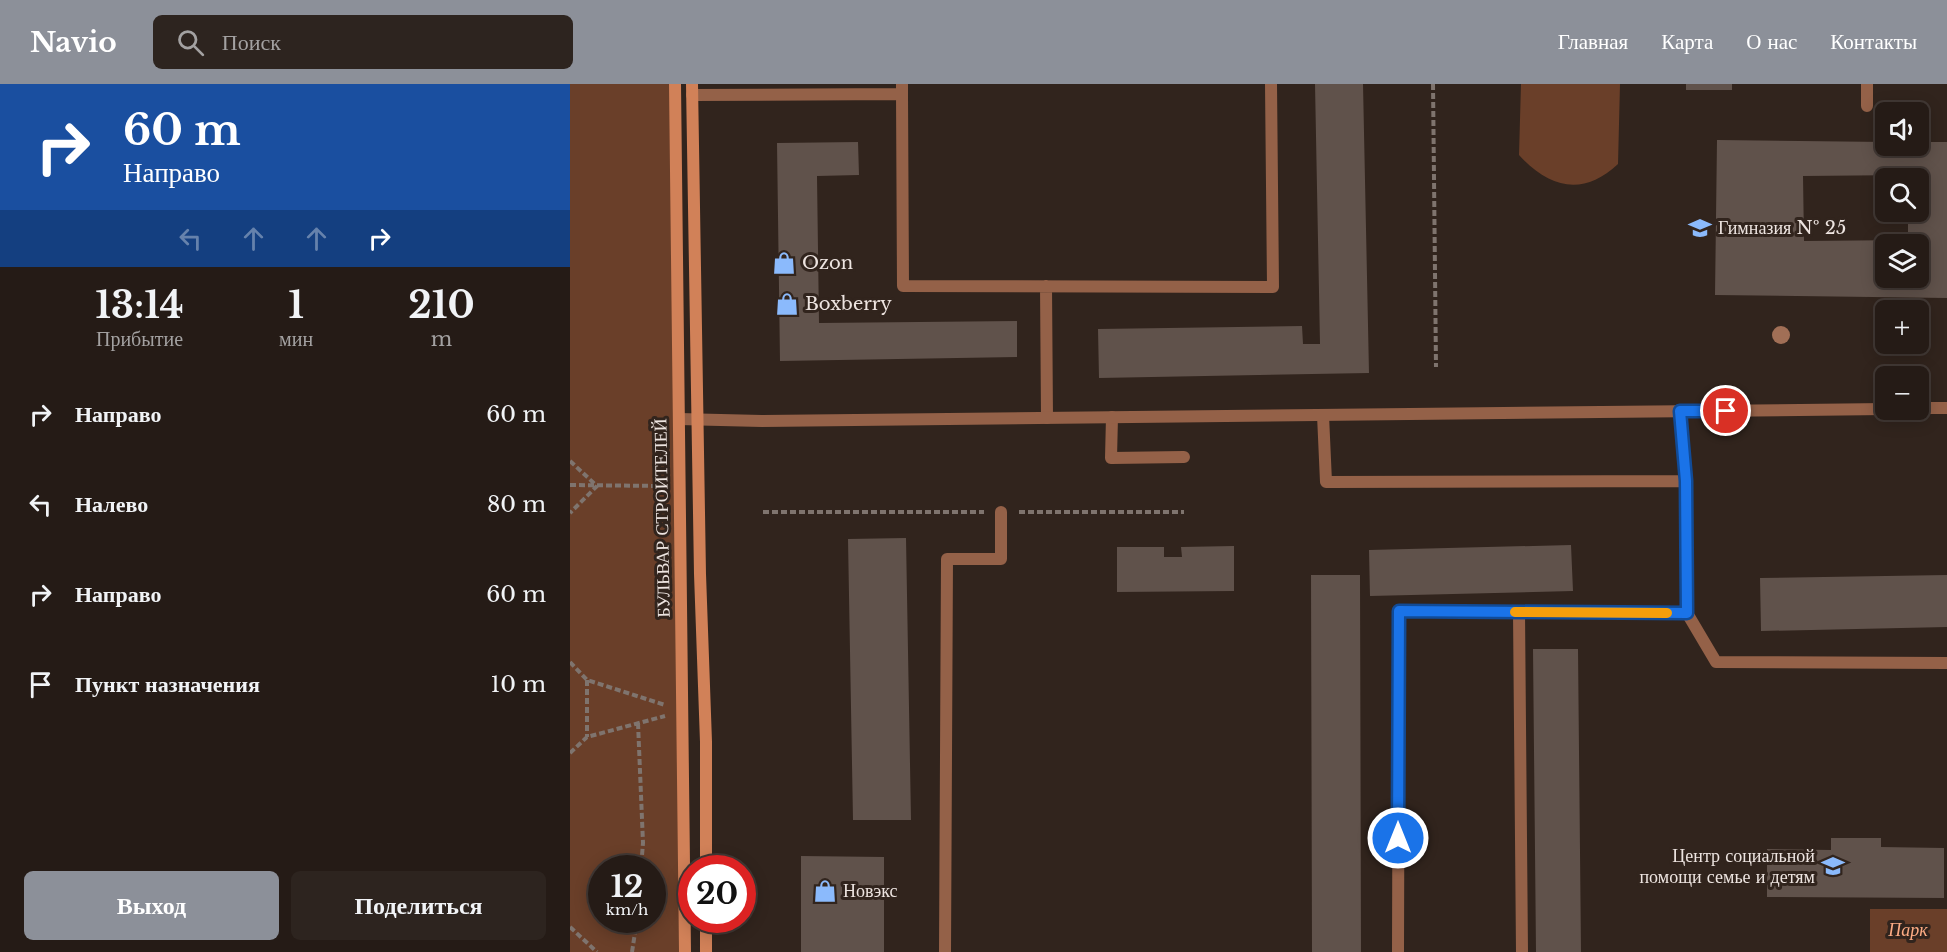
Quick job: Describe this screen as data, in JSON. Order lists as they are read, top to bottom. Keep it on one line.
{"streets":{"main road":["БУЛЬВАР СТРОИТЕЛЕЙ"]},"parks":["Парк"],"places":{"school or university":["Гимназия № 25","Центр социальной помощи семье и детям"],"shop":["Ozon","Boxberry","Новэкс"]},"page":{"header":"Navio","search":"Поиск","nav":["Главная","Карта","О нас","Контакты"],"turn":["60 m","Направо"],"map_buttons":["+","−"],"eta":["13:14","Прибытие","1","мин","210","m"],"list":[{"name":"Направо","value":"60 m"},{"name":"Налево","value":"80 m"},{"name":"Направо","value":"60 m"},{"name":"Пункт назначения","value":"10 m"}],"speed":"12 km/h","limit":"20","buttons":["Выход","Поделиться"]}}
